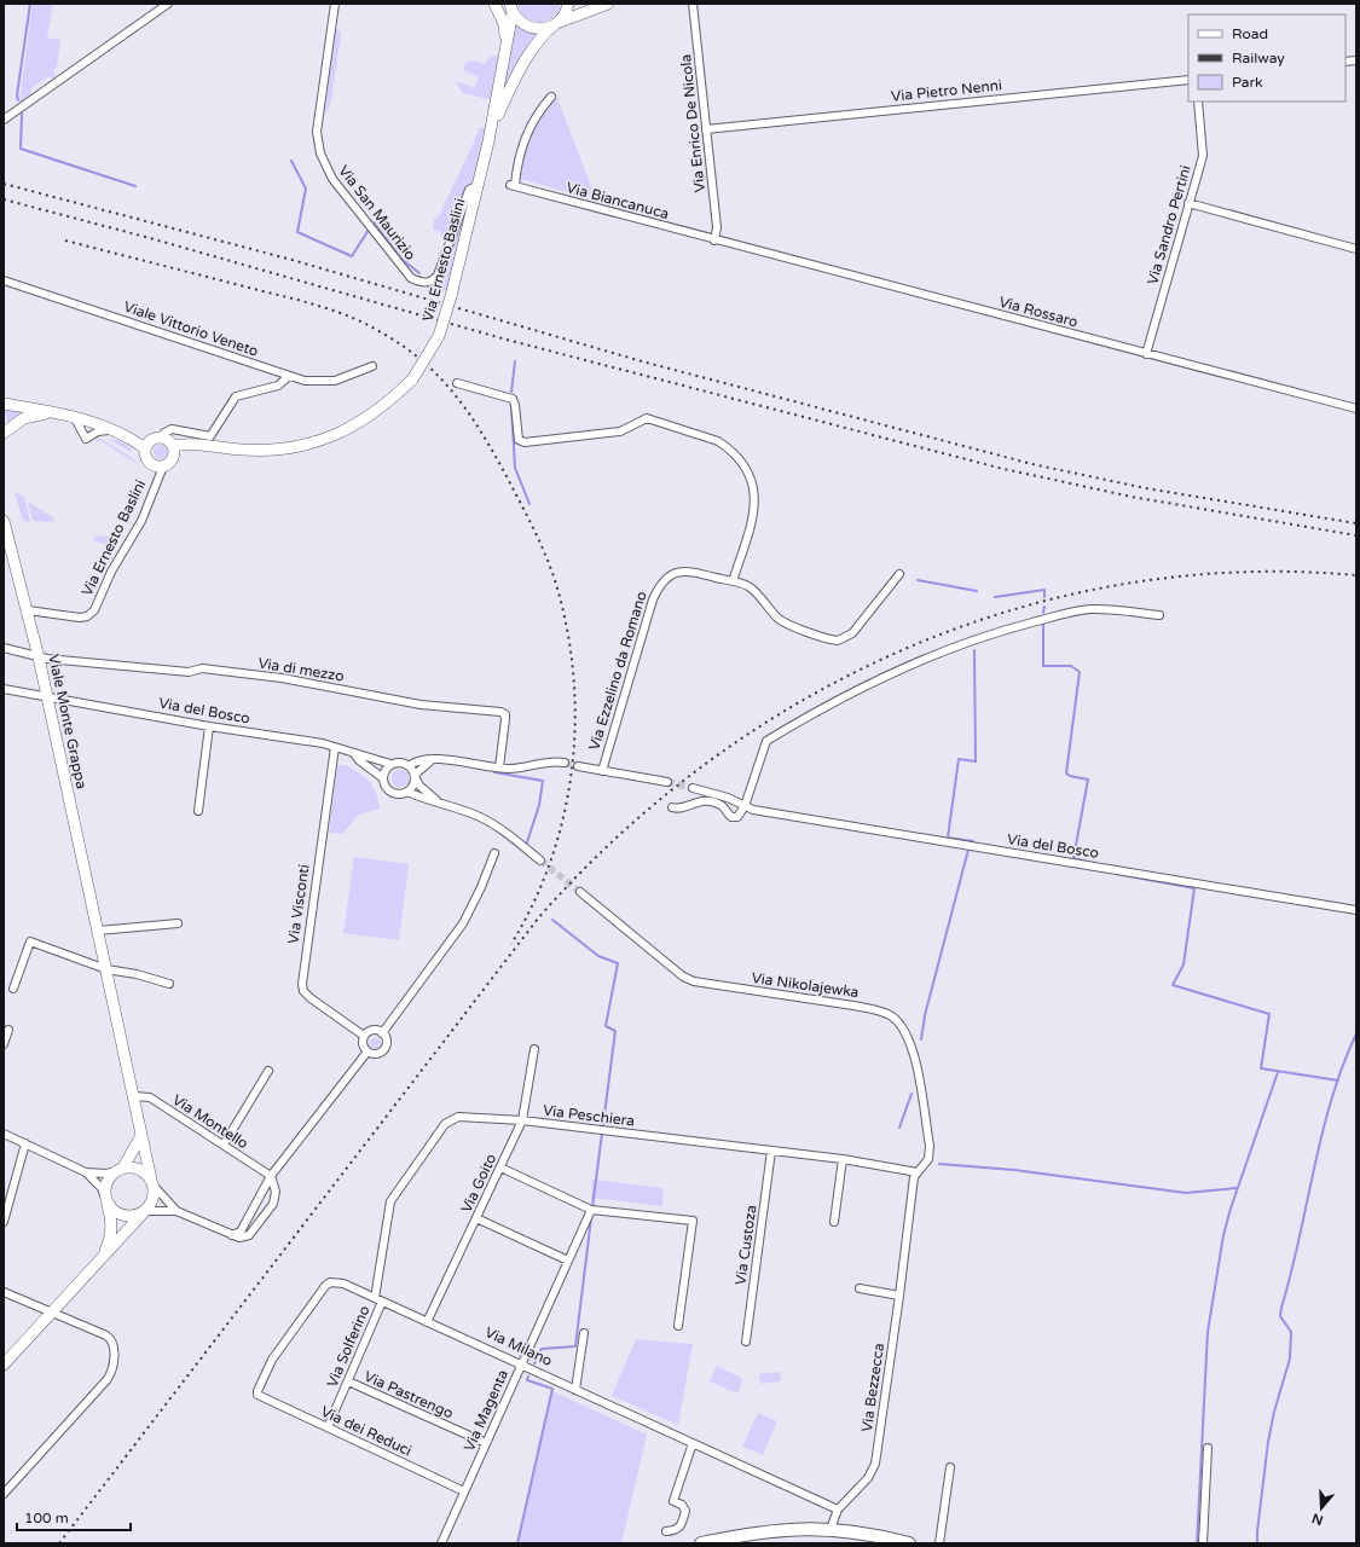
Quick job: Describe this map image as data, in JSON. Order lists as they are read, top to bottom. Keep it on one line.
{"streets":{"main road":["Via Ernesto Baslini","Viale Monte Grappa"],"street":["Via Pietro Nenni","Via Enrico De Nicola","Via Biancanuca","Via San Maurizio","Via Sandro Pertini","Via Rossaro","Viale Vittorio Veneto","Via di mezzo","Via Ezzelino da Romano","Via del Bosco","Via Visconti","Via Nikolajewka","Via Peschiera","Via Montello","Via Goito","Via Custoza","Via Solferino","Via Milano","Via Bezzecca","Via Pastrengo","Via Magenta","Via dei Reduci"]},"crossings":[["Via Pietro Nenni","Via Enrico De Nicola"],["Via Enrico De Nicola","Via Biancanuca"],["Via Enrico De Nicola","Via Rossaro"],["Via Biancanuca","Via Rossaro"],["Via San Maurizio","Via Ernesto Baslini"],["Via Sandro Pertini","Via Rossaro"],["Via Ernesto Baslini","Viale Monte Grappa"],["Via di mezzo","Viale Monte Grappa"],["Via del Bosco","Viale Monte Grappa"],["Via del Bosco","Via Visconti"],["Viale Monte Grappa","Via Montello"],["Via Nikolajewka","Via Peschiera"],["Via Nikolajewka","Via Bezzecca"],["Via Peschiera","Via Goito"],["Via Peschiera","Via Custoza"],["Via Peschiera","Via Milano"],["Via Goito","Via Milano"],["Via Solferino","Via Milano"],["Via Solferino","Via Pastrengo"],["Via Solferino","Via dei Reduci"],["Via Milano","Via Bezzecca"],["Via Milano","Via Magenta"],["Via Milano","Via dei Reduci"],["Via Pastrengo","Via Magenta"],["Via Magenta","Via dei Reduci"]],"legend":["Road","Railway","Park"],"scale_bar":"100 m","north":"bottom"}
